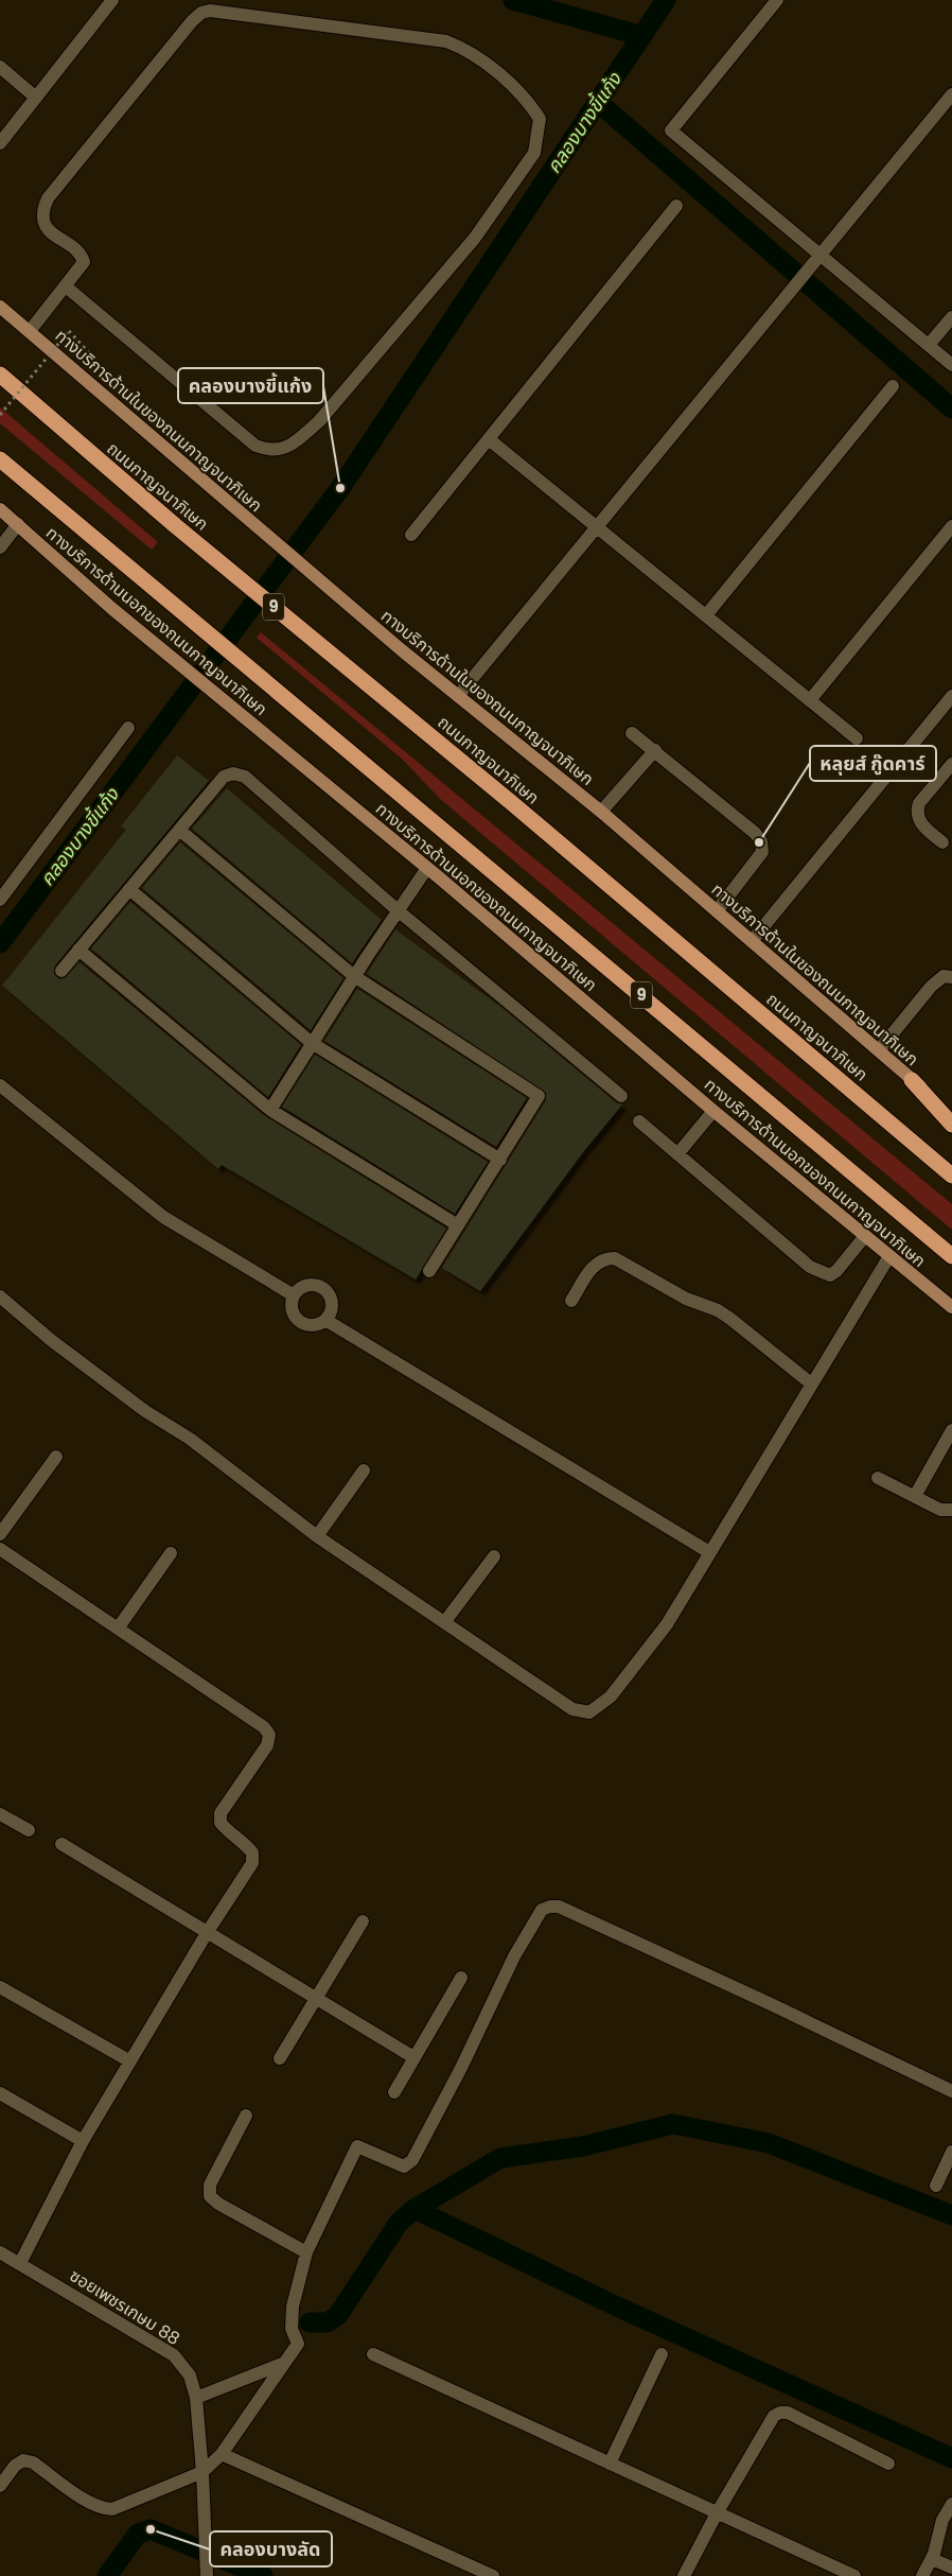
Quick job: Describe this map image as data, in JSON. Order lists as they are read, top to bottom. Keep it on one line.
{"streets":{"highway":["ถนนกาญจนาภิเษก","9"],"main road":["ทางบริการด้านในของถนนกาญจนาภิเษก","ทางบริการด้านนอกของถนนกาญจนาภิเษก"],"street":["ซอยเพชรเกษม 88"]},"water":["คลองบางขี้แก้ง"],"places":["คลองบางขี้แก้ง","หลุยส์ กู๊ดคาร์","คลองบางลัด"]}
